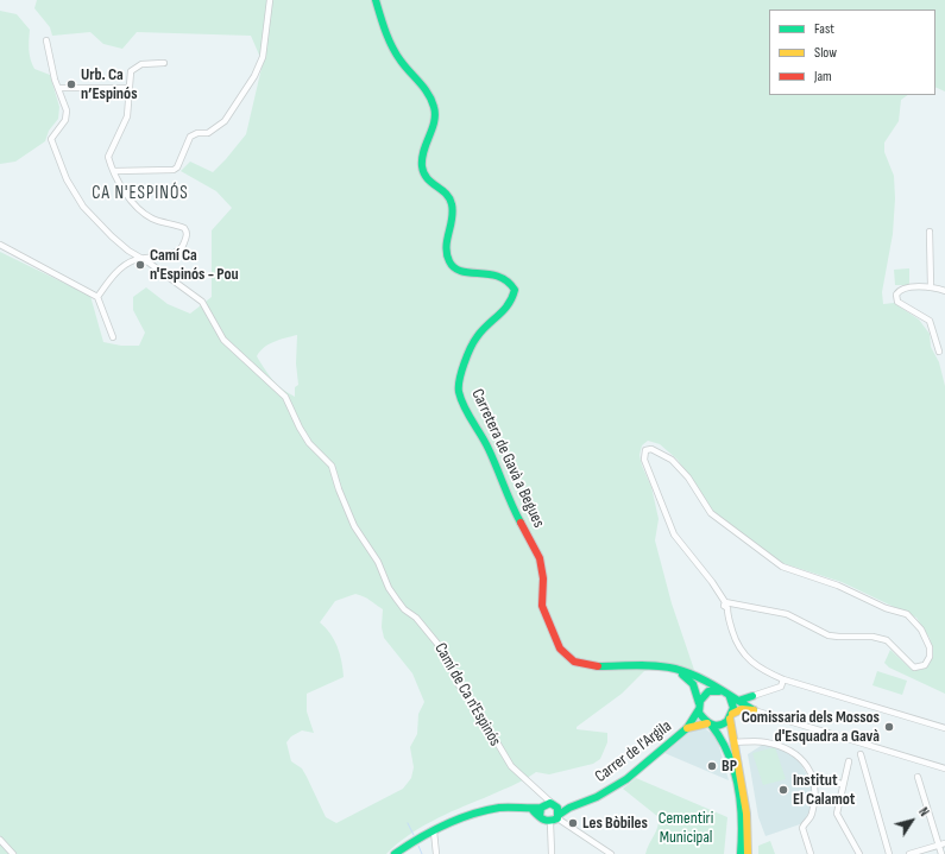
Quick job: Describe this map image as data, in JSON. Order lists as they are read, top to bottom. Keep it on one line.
{"streets":{"main road":["Carretera de Gavà a Begues","Carrer de l'Argila"],"street":["Camí de Ca n'Espinós"]},"crossings":[["Carretera de Gavà a Begues","Carrer de l'Argila"],["Camí de Ca n'Espinós","Carrer de l'Argila"]],"districts":["CA N'ESPINÓS"],"parks":["Cementiri Municipal"],"places":["Urb. Ca n’Espinós","Camí Ca n'Espinós - Pou","Comissaria dels Mossos d'Esquadra a Gavà","BP","Institut El Calamot","Les Bòbiles"],"legend":["Fast","Slow","Jam"],"north":"top right"}
